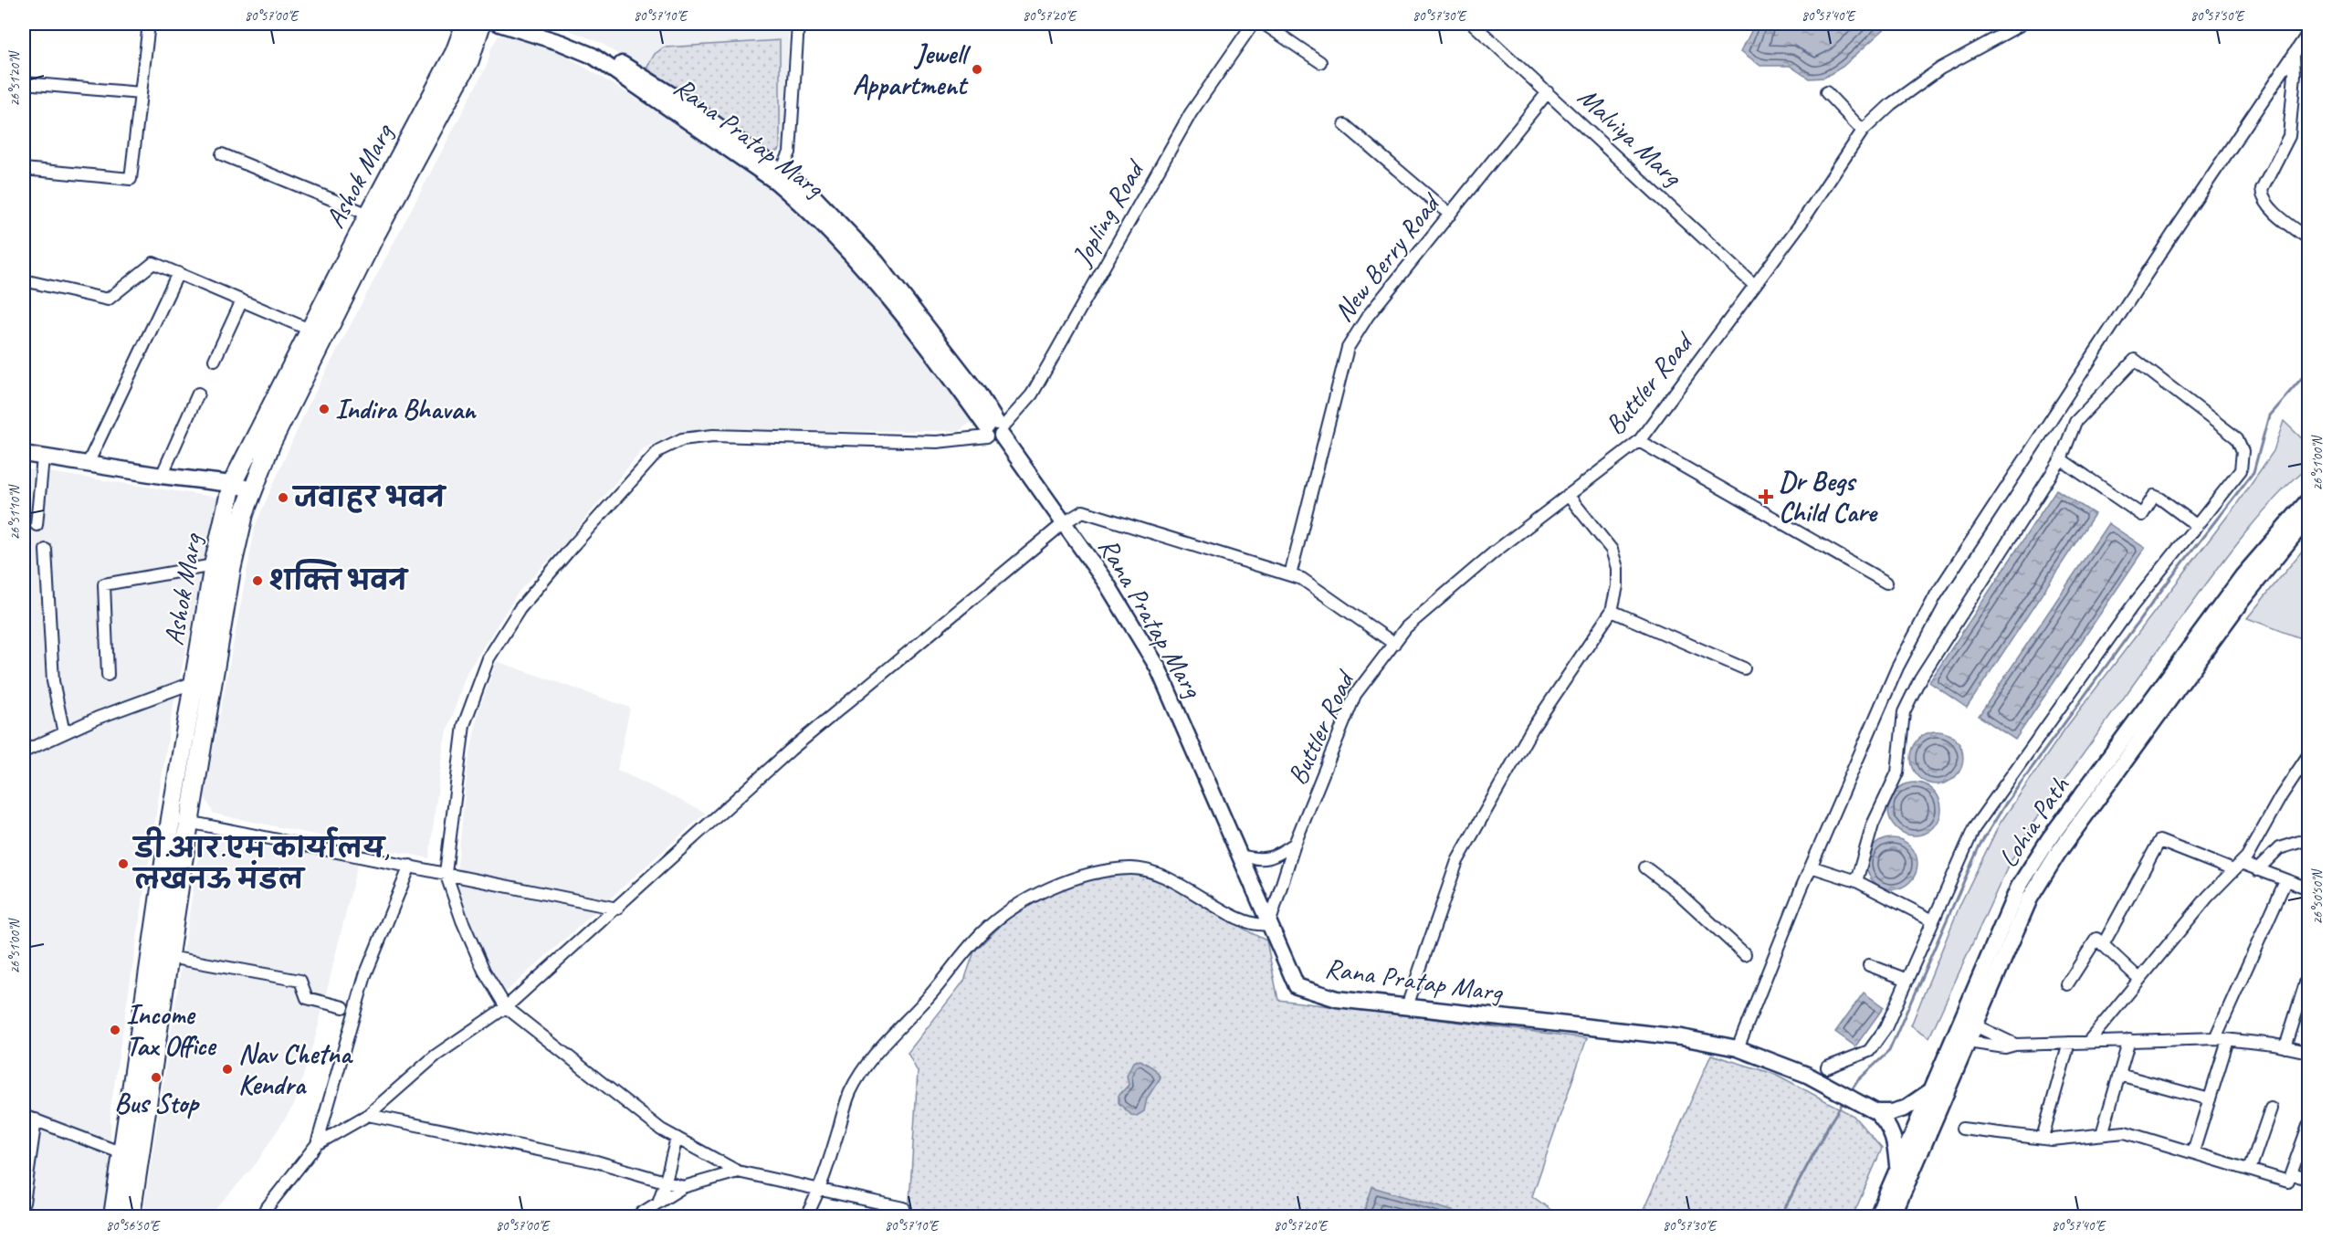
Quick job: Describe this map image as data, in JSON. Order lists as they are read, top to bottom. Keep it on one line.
{"streets":{"main road":["Ashok Marg"],"street":["Malviya Marg","Rana Pratap Marg","Jopling Road","New Berry Road","Buttler Road","Lohia Path"]},"crossings":[["Malviya Marg","New Berry Road"],["Malviya Marg","Buttler Road"],["Rana Pratap Marg","Jopling Road"],["Rana Pratap Marg","Buttler Road"]],"places":{"other":["Jewell Appartment","Indira Bhavan","जवाहर भवन","शक्ति भवन","डी.आर.एम कार्यालय, लखनऊ मंडल","Income Tax Office","Nav Chetna Kendra","Bus Stop"],"health":["Dr Begs Child Care"]},"coordinates":["80°57'00\"E","80°57'10\"E","80°57'20\"E","80°57'30\"E","80°57'40\"E","80°57'50\"E","26°51'20\"N","26°51'00\"N","26°51'10\"N","26°50'50\"N","80°56'50\"E"]}
